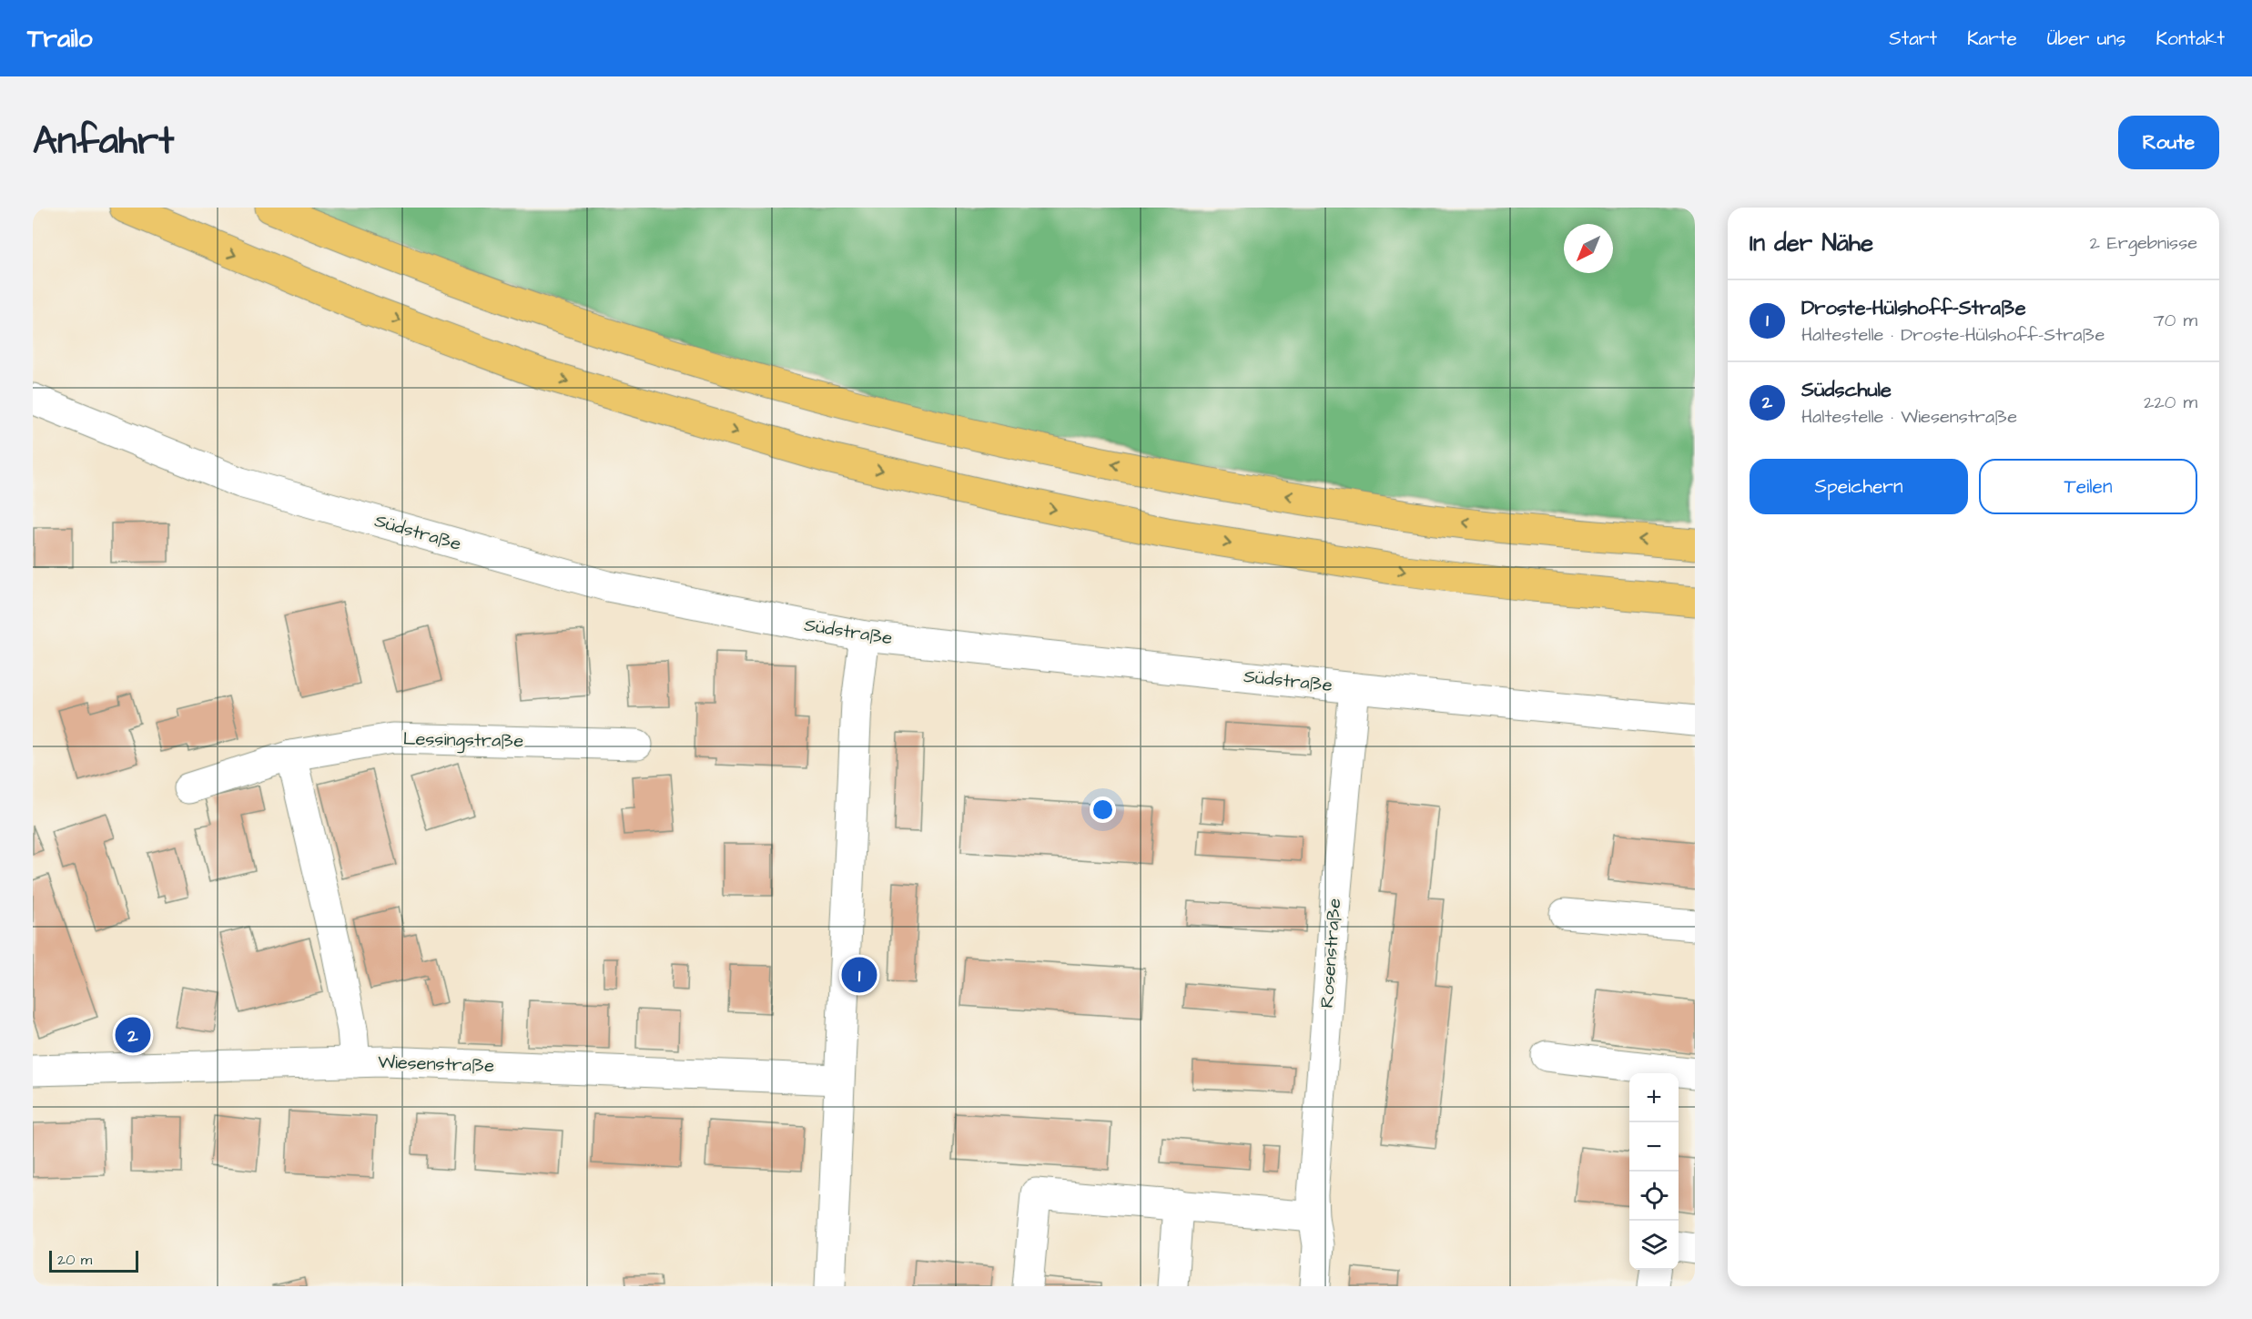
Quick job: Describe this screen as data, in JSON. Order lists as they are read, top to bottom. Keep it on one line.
{"streets":{"street":["Südstraße","Lessingstraße","Rosenstraße","Wiesenstraße"]},"crossings":[["Südstraße","Rosenstraße"]],"scale_bar":"20 m","north":"bottom left","page":{"header":"Trailo","nav":["Start","Karte","Über uns","Kontakt"],"title":"Anfahrt","buttons":["Route",["Speichern","Teilen"]],"heading":["In der Nähe","2 Ergebnisse"],"list":[{"mark":"1","name":"Droste-Hülshoff-Straße","note":"Haltestelle · Droste-Hülshoff-Straße","value":"70 m"},{"mark":"2","name":"Südschule","note":"Haltestelle · Wiesenstraße","value":"220 m"}],"pins":["1","2"],"map_buttons":["+","−"],"scale":"20 m"}}
